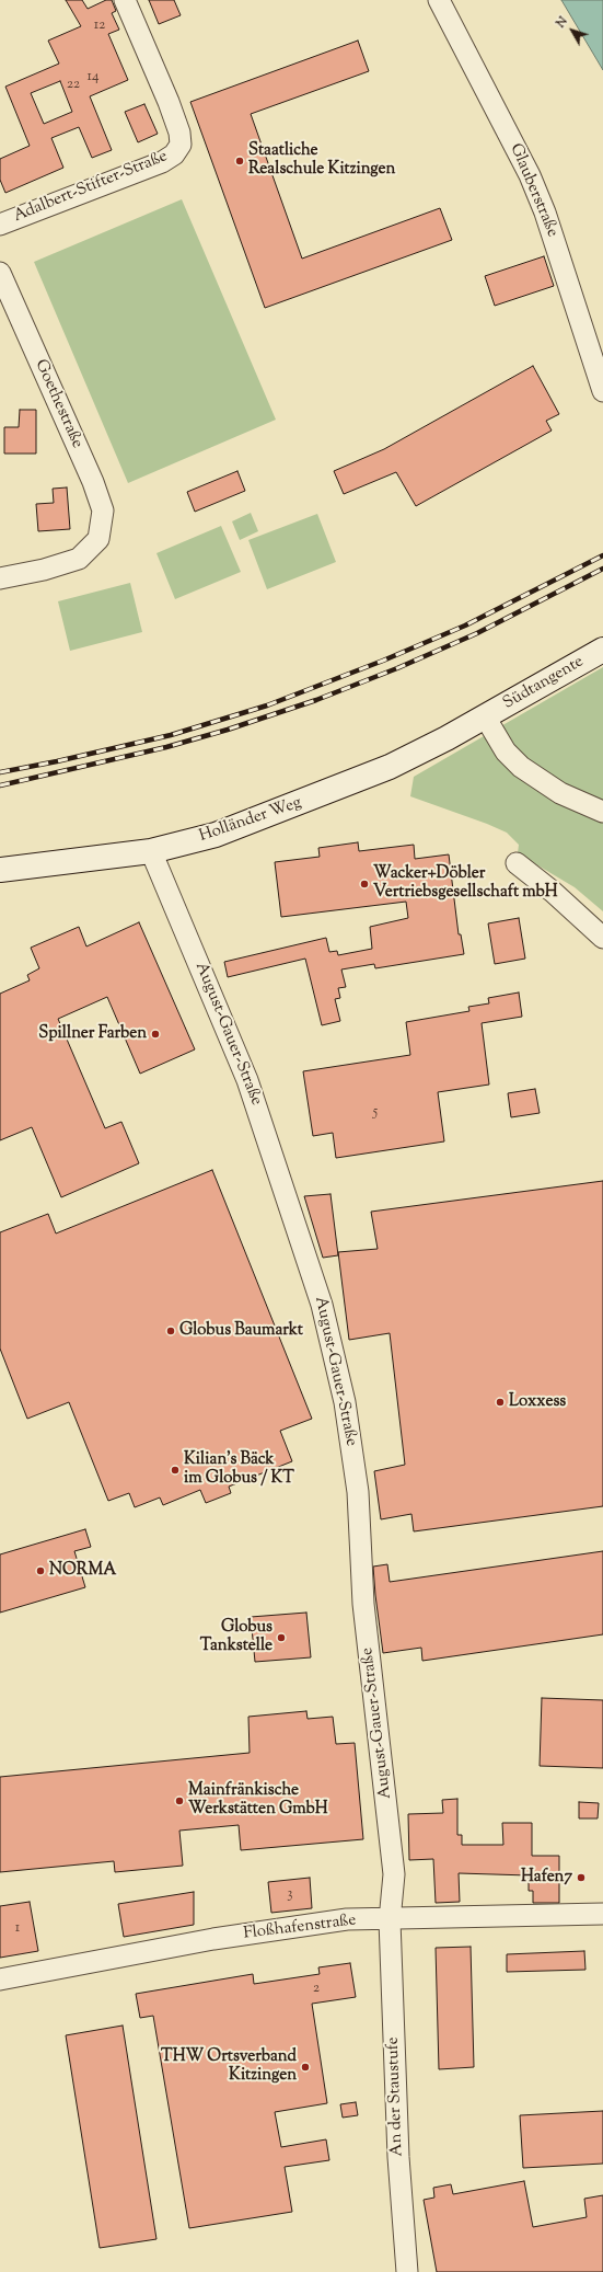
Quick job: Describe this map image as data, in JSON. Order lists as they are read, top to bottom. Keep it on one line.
{"streets":{"main road":["Südtangente","Holländer Weg"],"street":["Adalbert-Stifter-Straße","Glauberstraße","Goethestraße","August-Gauer-Straße","Floßhafenstraße","An der Staustufe"]},"crossings":[["Südtangente","Holländer Weg"],["Holländer Weg","August-Gauer-Straße"],["August-Gauer-Straße","Floßhafenstraße"],["August-Gauer-Straße","An der Staustufe"],["Floßhafenstraße","An der Staustufe"]],"places":["Staatliche Realschule Kitzingen","Wacker+Döbler Vertriebsgesellschaft mbH","Spillner Farben","Globus Baumarkt","Loxxess","Kilian's Bäck im Globus / KT","NORMA","Globus Tankstelle","Mainfränkische Werkstätten GmbH","Hafen7","THW Ortsverband Kitzingen"],"house_numbers":["12","14","22","5","3","1","2"],"north":"top left"}
